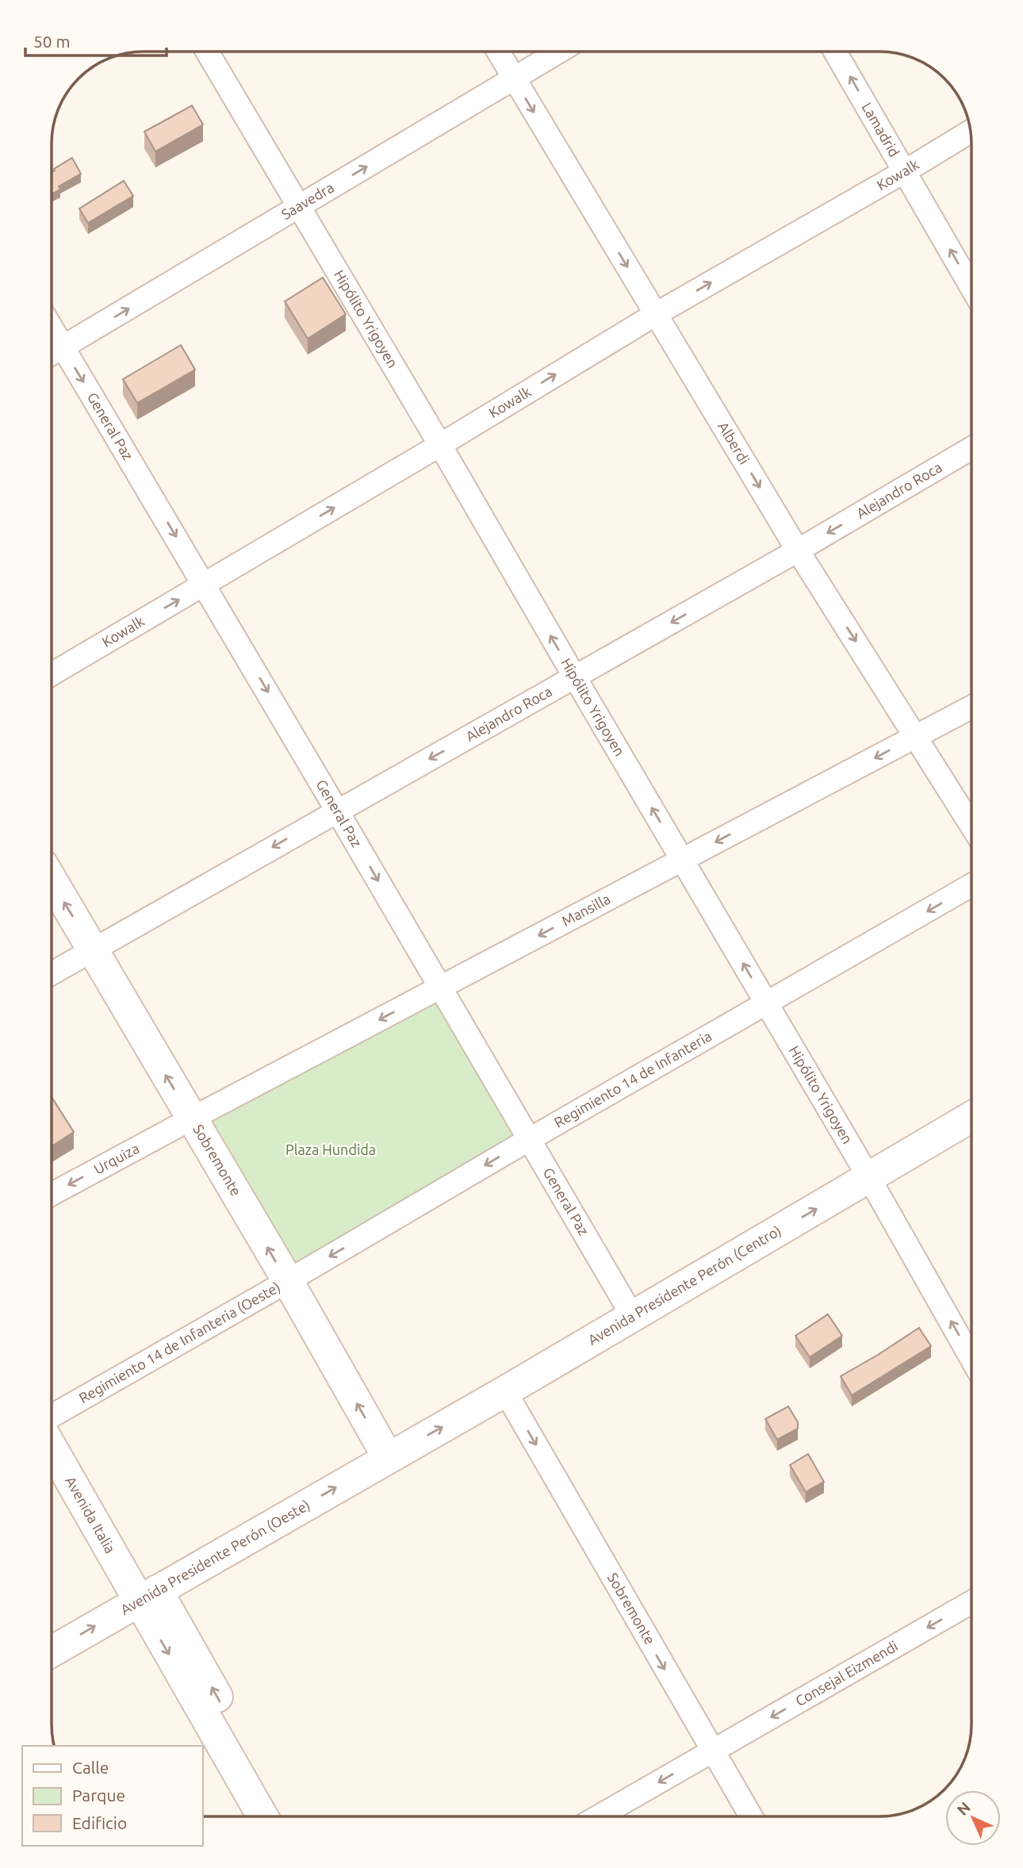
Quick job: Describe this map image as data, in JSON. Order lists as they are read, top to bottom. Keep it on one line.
{"streets":{"main road":["Sobremonte","Avenida Presidente Perón (Centro)","Avenida Italia","Avenida Presidente Perón (Oeste)"],"street":["Lamadrid","Kowalk","Saavedra","Hipólito Yrigoyen","General Paz","Alberdi","Alejandro Roca","Mansilla","Regimiento 14 de Infanteria","Urquiza","Regimiento 14 de Infanteria (Oeste)","Consejal Eizmendi"]},"crossings":[["Lamadrid","Kowalk"],["Kowalk","Hipólito Yrigoyen"],["Kowalk","General Paz"],["Kowalk","Alberdi"],["Saavedra","Hipólito Yrigoyen"],["Saavedra","General Paz"],["Saavedra","Alberdi"],["Hipólito Yrigoyen","Alejandro Roca"],["Hipólito Yrigoyen","Mansilla"],["Hipólito Yrigoyen","Regimiento 14 de Infanteria"],["Hipólito Yrigoyen","Avenida Presidente Perón (Centro)"],["General Paz","Alejandro Roca"],["General Paz","Mansilla"],["General Paz","Regimiento 14 de Infanteria"],["General Paz","Avenida Presidente Perón (Centro)"],["Alberdi","Alejandro Roca"],["Alberdi","Mansilla"],["Alejandro Roca","Sobremonte"],["Mansilla","Urquiza"],["Mansilla","Sobremonte"],["Regimiento 14 de Infanteria","Sobremonte"],["Regimiento 14 de Infanteria","Regimiento 14 de Infanteria (Oeste)"],["Urquiza","Sobremonte"],["Sobremonte","Avenida Presidente Perón (Centro)"],["Sobremonte","Regimiento 14 de Infanteria (Oeste)"],["Sobremonte","Avenida Presidente Perón (Oeste)"],["Sobremonte","Consejal Eizmendi"],["Avenida Presidente Perón (Centro)","Avenida Presidente Perón (Oeste)"],["Avenida Italia","Avenida Presidente Perón (Oeste)"]],"one_way":["Lamadrid","Kowalk","Saavedra","Hipólito Yrigoyen","General Paz","Alberdi","Alejandro Roca","Mansilla","Regimiento 14 de Infanteria","Urquiza","Avenida Presidente Perón (Centro)","Avenida Presidente Perón (Oeste)","Consejal Eizmendi"],"parks":["Plaza Hundida"],"legend":["Calle","Parque","Edificio"],"scale_bar":"50 m","north":"top left"}
